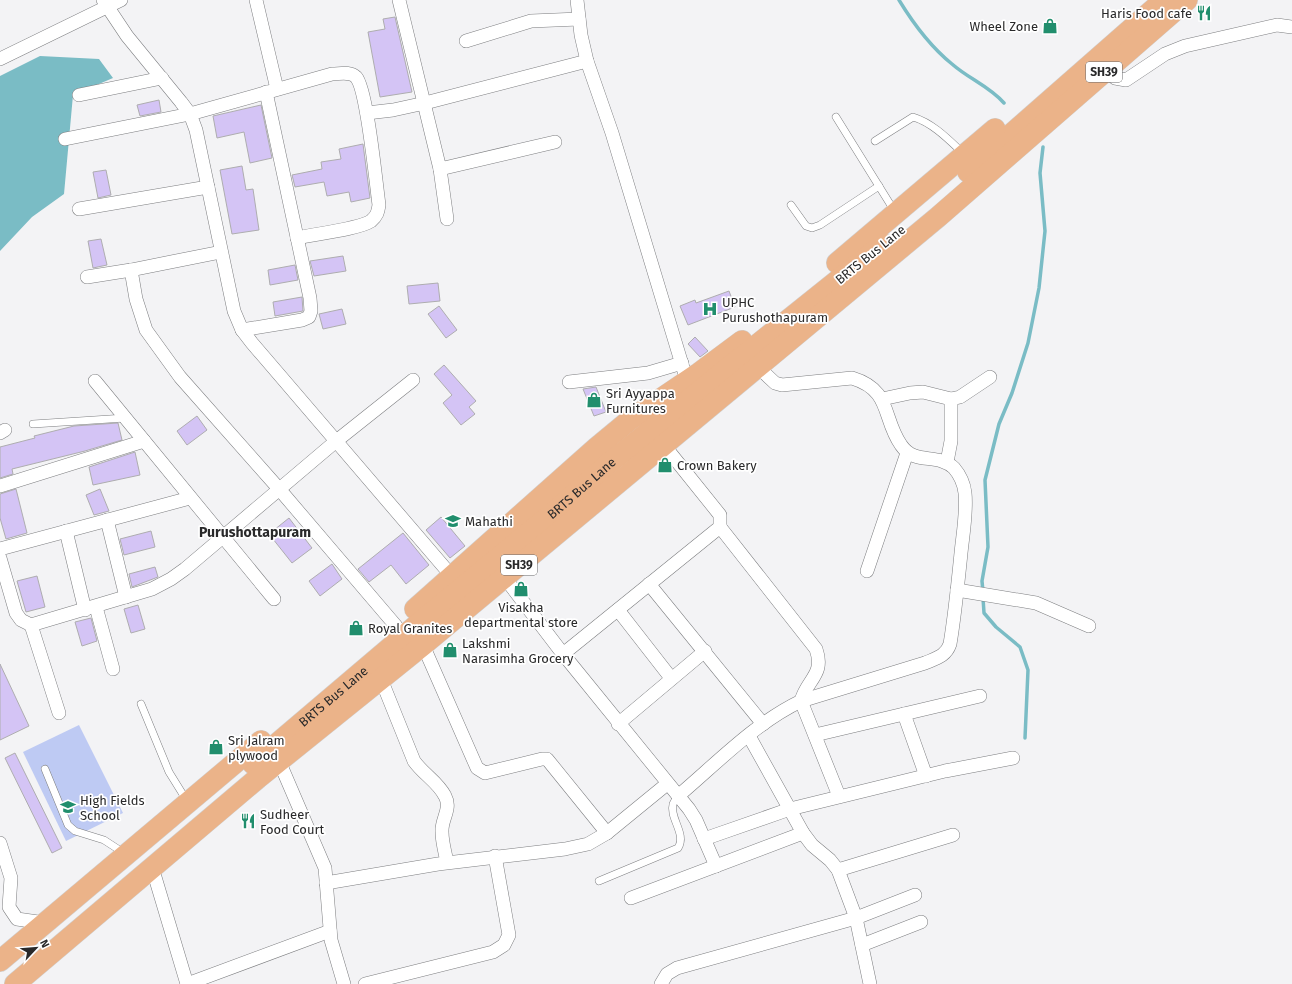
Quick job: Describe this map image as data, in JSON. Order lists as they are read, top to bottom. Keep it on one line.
{"streets":{"main road":["SH39","BRTS Bus Lane"]},"crossings":[["SH39","BRTS Bus Lane"]],"districts":["Purushottapuram"],"places":{"restaurant":["Haris Food cafe","Sudheer Food Court"],"shop":["Wheel Zone","Sri Ayyappa Furnitures","Crown Bakery","Visakha departmental store","Royal Granites","Lakshmi Narasimha Grocery","Sri Jalram plywood"],"hospital":["UPHC Purushothapuram"],"school or university":["Mahathi","High Fields School"]},"north":"top right"}
